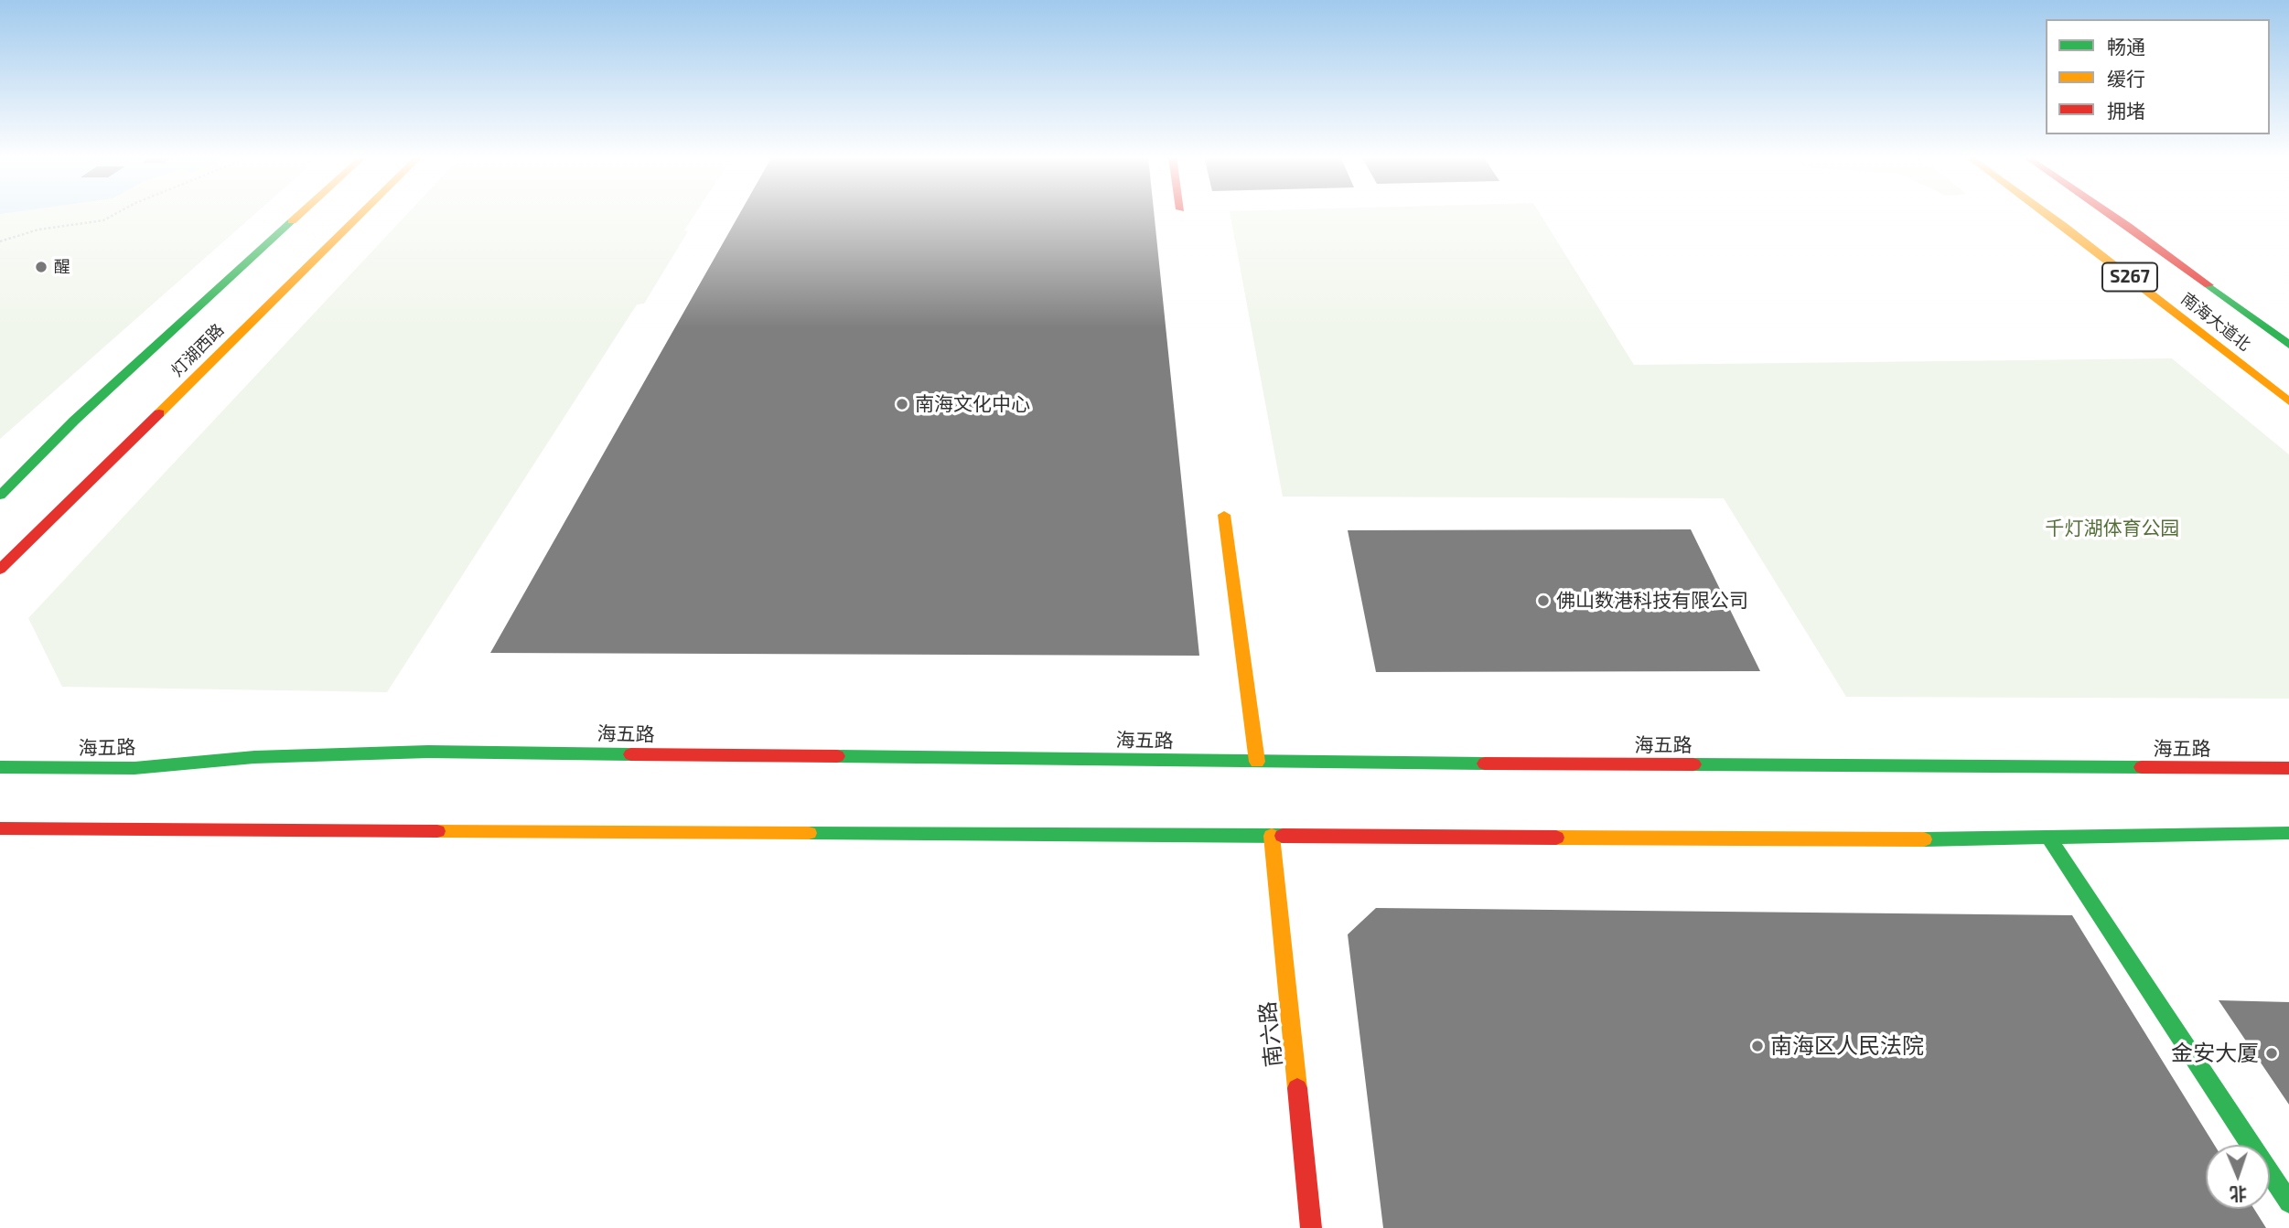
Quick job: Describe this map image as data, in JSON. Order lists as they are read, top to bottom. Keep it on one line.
{"streets":{"main road":["S267","南海大道北","灯湖西路","海五路","南六路"]},"parks":["千灯湖体育公园"],"places":["醒","南海文化中心","佛山数港科技有限公司","南海区人民法院","金安大厦"],"legend":["畅通","缓行","拥堵"],"north":"bottom"}
